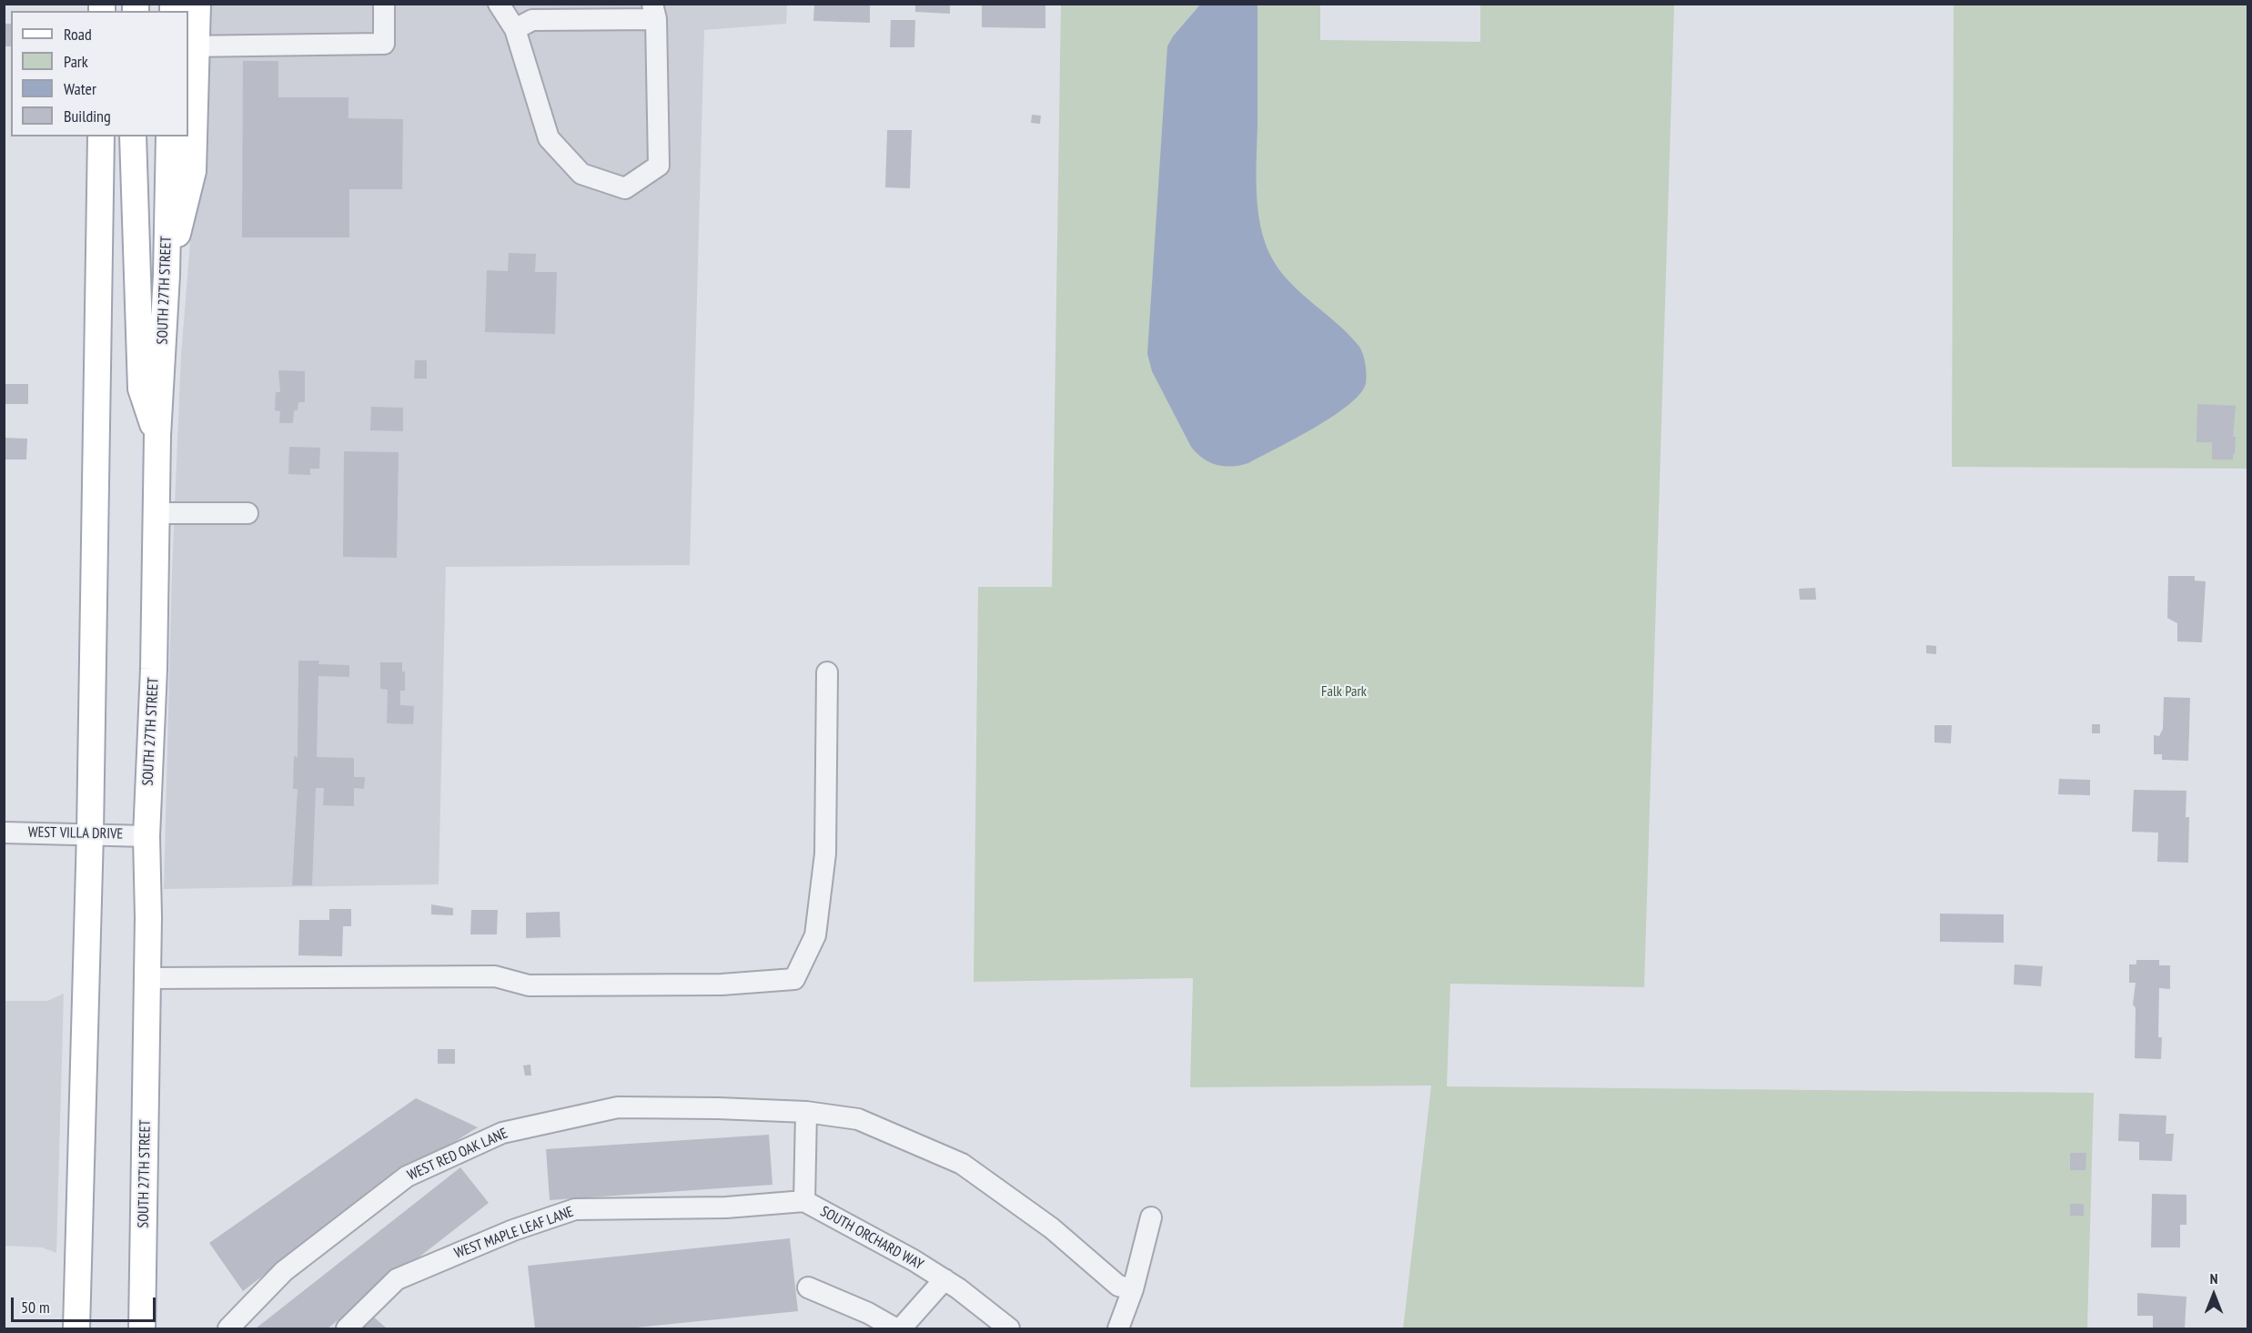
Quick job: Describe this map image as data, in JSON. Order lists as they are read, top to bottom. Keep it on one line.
{"streets":{"main road":["SOUTH 27TH STREET"],"street":["WEST VILLA DRIVE","WEST RED OAK LANE","WEST MAPLE LEAF LANE","SOUTH ORCHARD WAY"]},"crossings":[["SOUTH 27TH STREET","WEST VILLA DRIVE"],["WEST RED OAK LANE","SOUTH ORCHARD WAY"],["WEST MAPLE LEAF LANE","SOUTH ORCHARD WAY"]],"parks":["Falk Park"],"legend":["Road","Park","Water","Building"],"scale_bar":"50 m","north":"top"}
